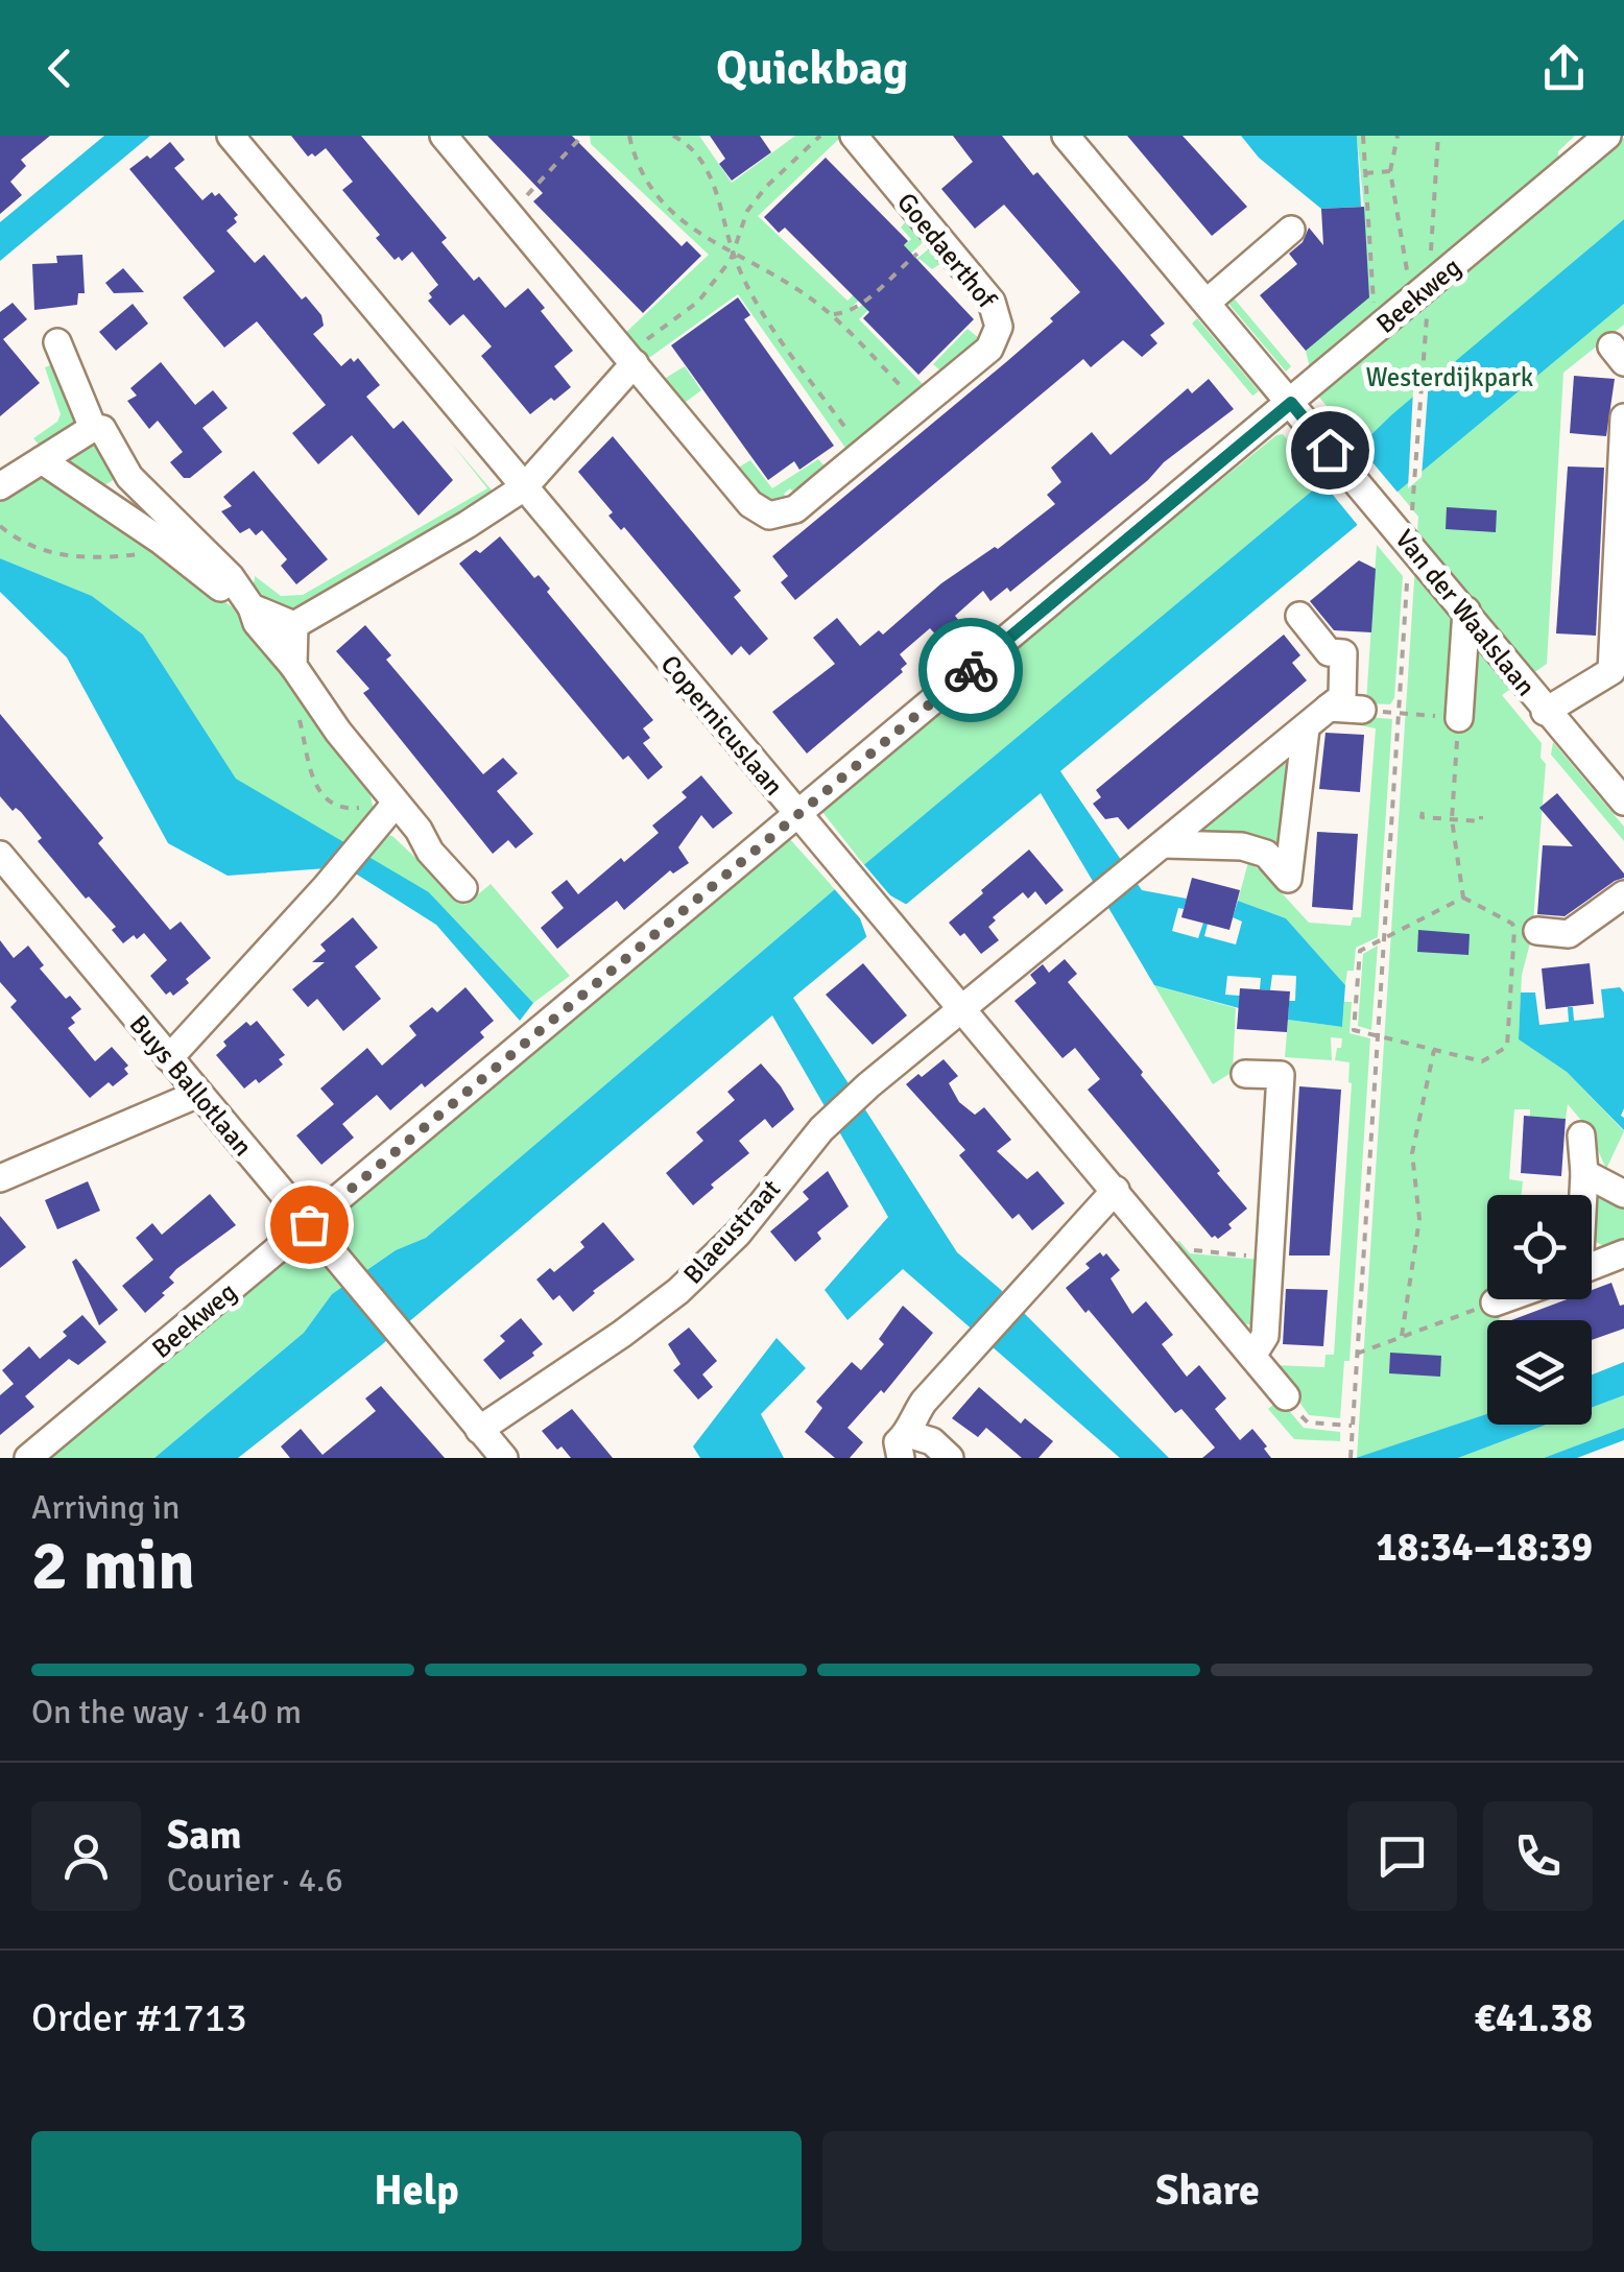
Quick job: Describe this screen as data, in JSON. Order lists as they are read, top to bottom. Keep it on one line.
{"streets":{"street":["Goedaerthof","Beekweg","Van der Waalslaan","Copernicuslaan","Buys Ballotlaan","Blaeustraat"]},"crossings":[["Beekweg","Van der Waalslaan"],["Beekweg","Copernicuslaan"],["Beekweg","Buys Ballotlaan"],["Copernicuslaan","Blaeustraat"],["Buys Ballotlaan","Blaeustraat"]],"parks":["Westerdijkpark"],"page":{"header":"Quickbag","heading":["2 min","Arriving in","18:34–18:39"],"panel":["Sam","Courier · 4.6","Order #1713","€41.38"],"bar":"On the way · 140 m","buttons":["Help","Share"]}}
